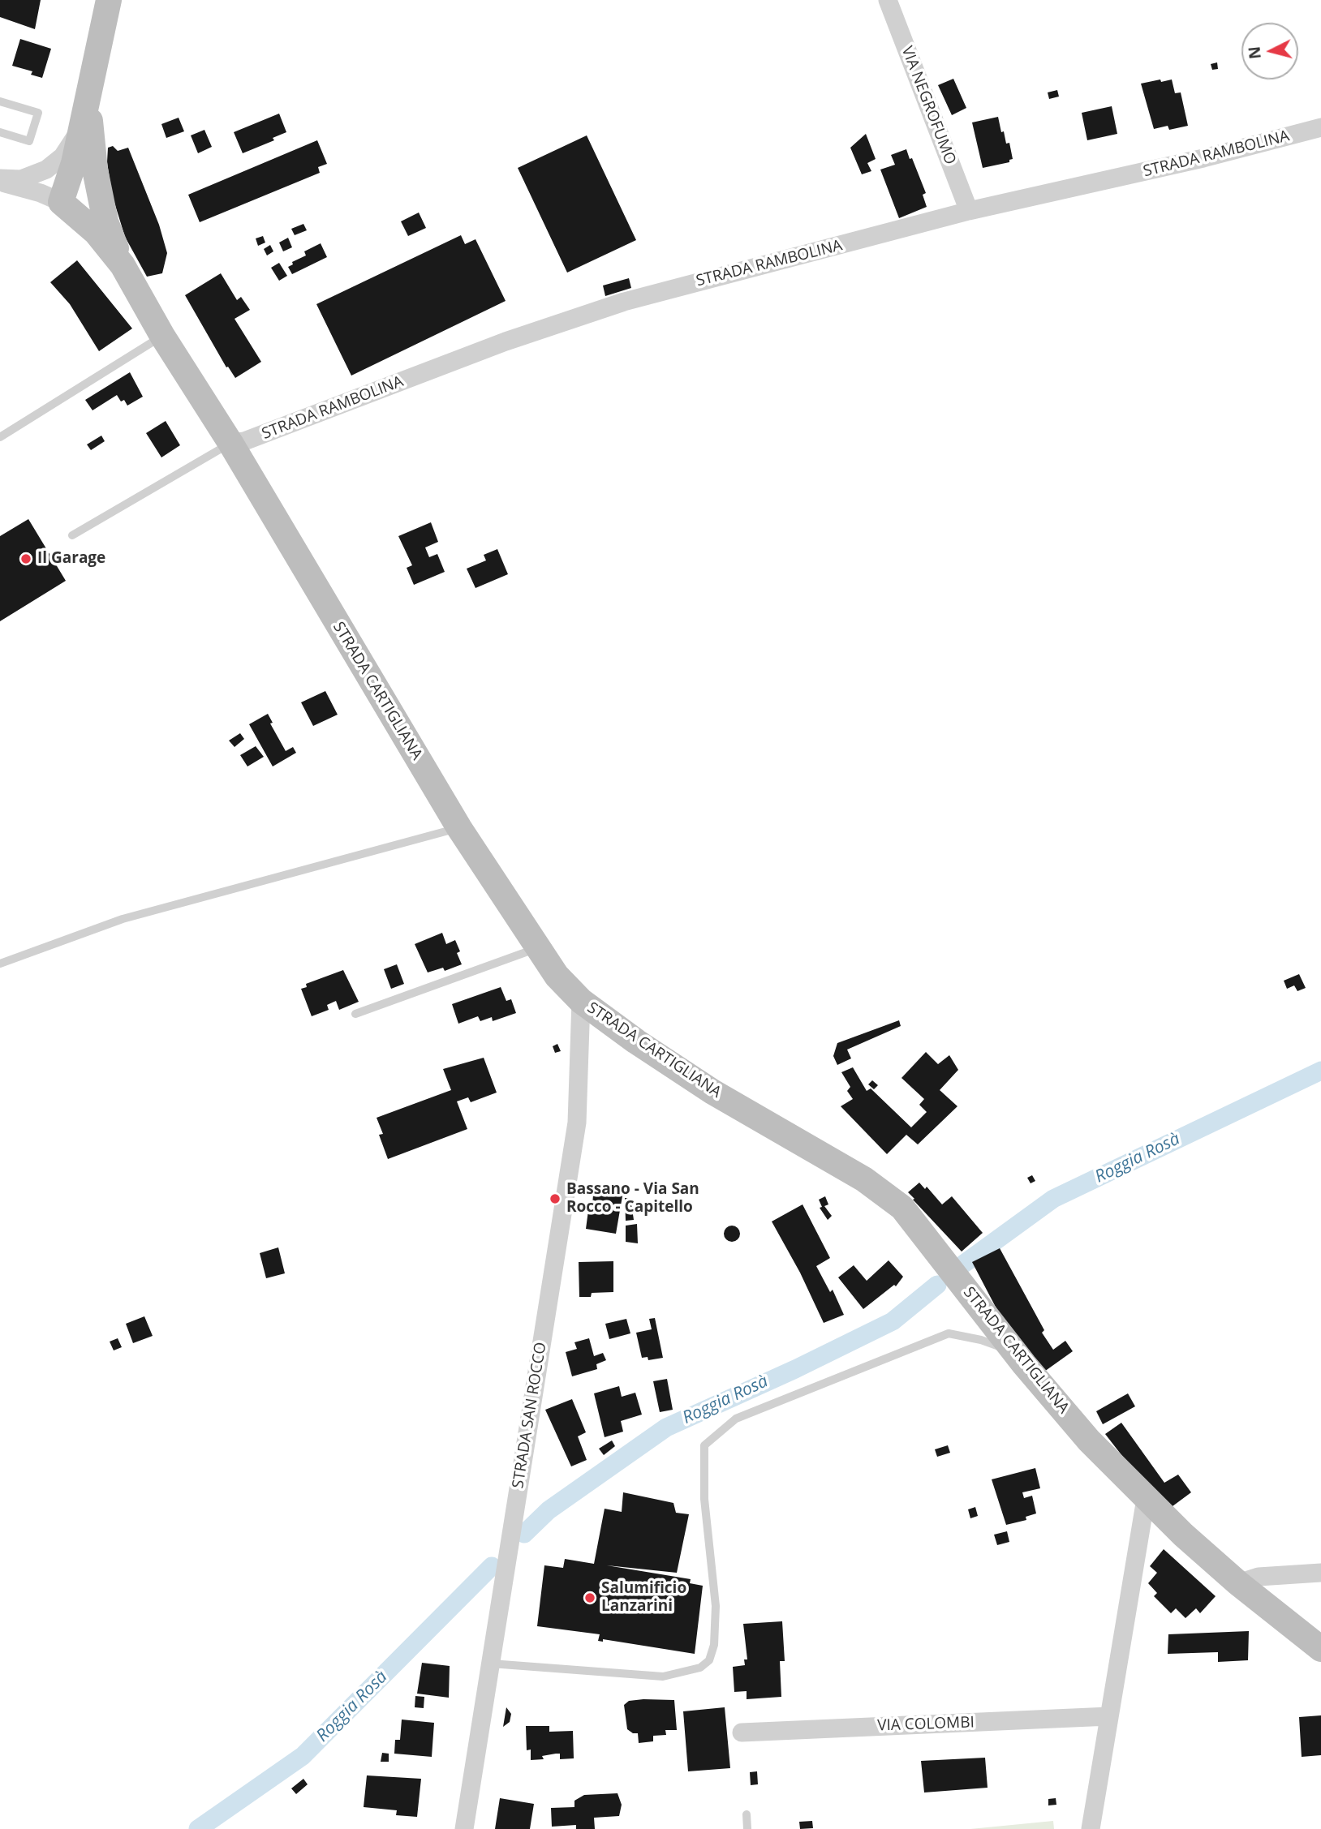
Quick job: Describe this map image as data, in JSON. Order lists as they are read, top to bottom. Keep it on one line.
{"streets":{"street":["VIA NEGROFUMO","STRADA RAMBOLINA","STRADA CARTIGLIANA","STRADA SAN ROCCO","VIA COLOMBI"]},"crossings":[["VIA NEGROFUMO","STRADA RAMBOLINA"],["STRADA RAMBOLINA","STRADA CARTIGLIANA"],["STRADA CARTIGLIANA","STRADA SAN ROCCO"]],"water":["Roggia Rosà"],"places":["Il Garage","Bassano - Via San Rocco - Capitello","Salumificio Lanzarini"],"north":"left"}
